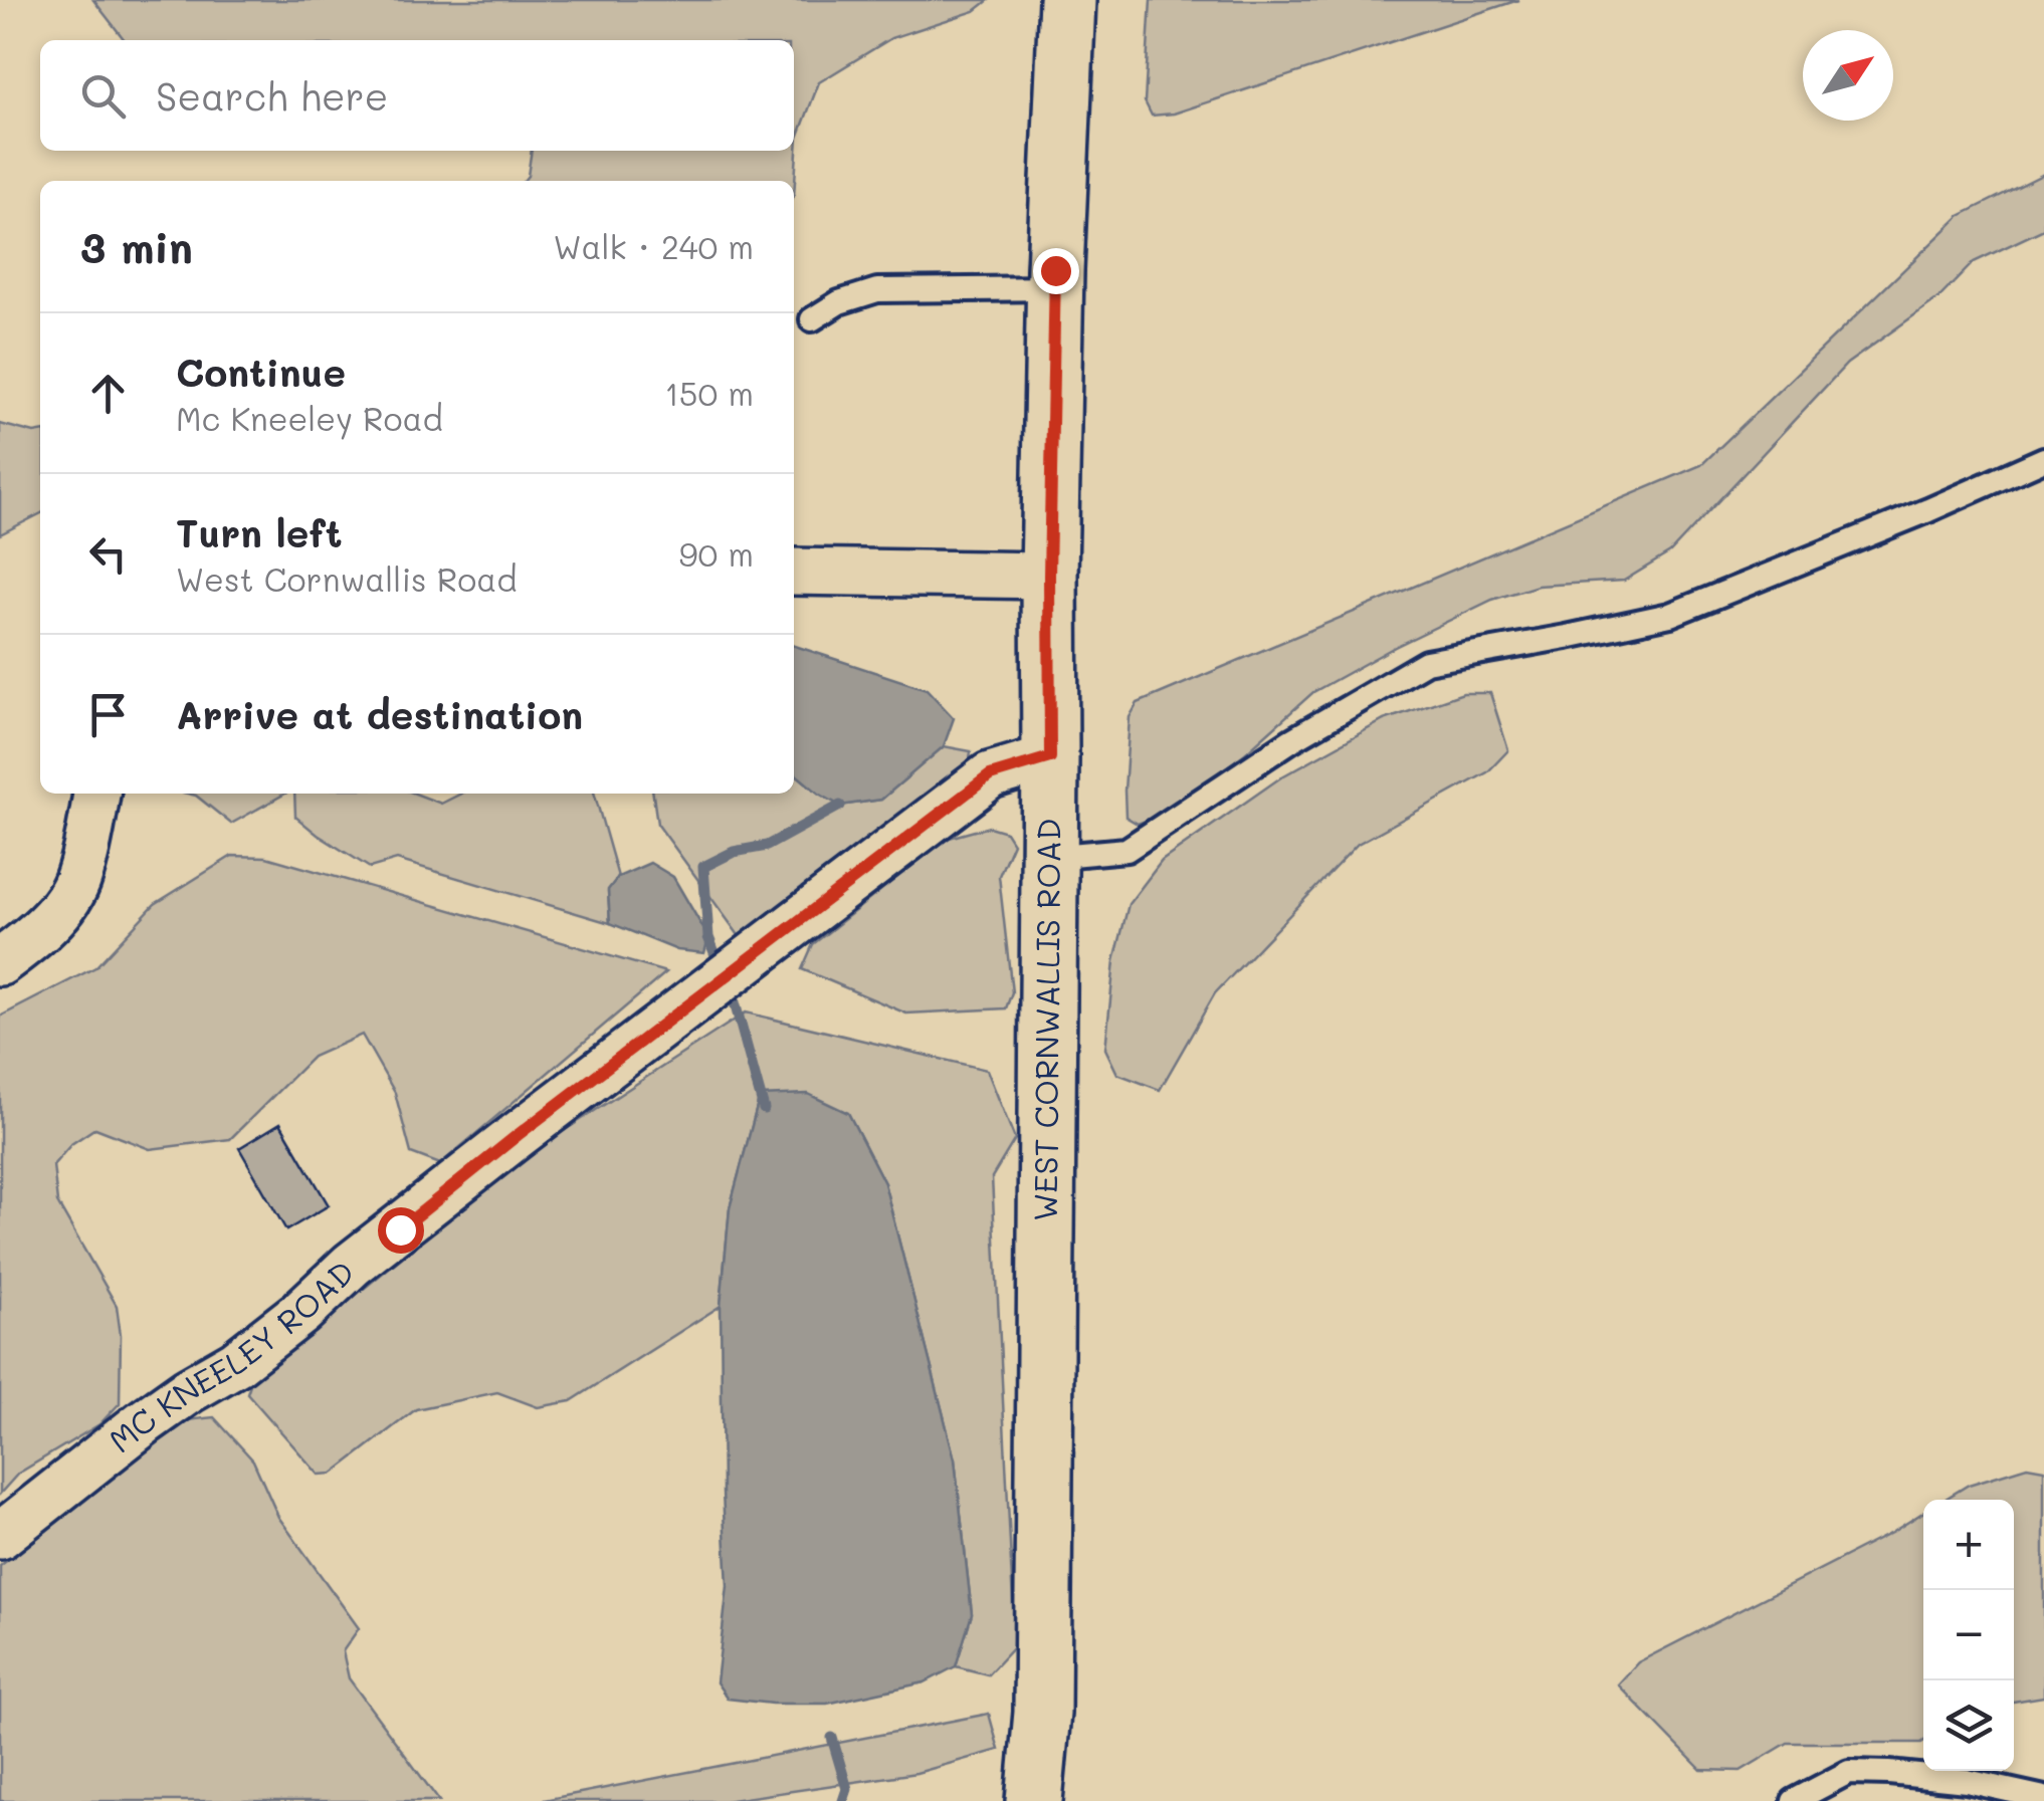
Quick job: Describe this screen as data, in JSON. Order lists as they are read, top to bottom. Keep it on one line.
{"streets":{"street":["WEST CORNWALLIS ROAD","MC KNEELEY ROAD"]},"crossings":[["WEST CORNWALLIS ROAD","MC KNEELEY ROAD"]],"north":"top right","page":{"search":"Search here","heading":["3 min","Walk · 240 m"],"list":[["Continue","Mc Kneeley Road","150 m"],["Turn left","West Cornwallis Road","90 m"],"Arrive at destination"],"map_buttons":["+","−"]}}
